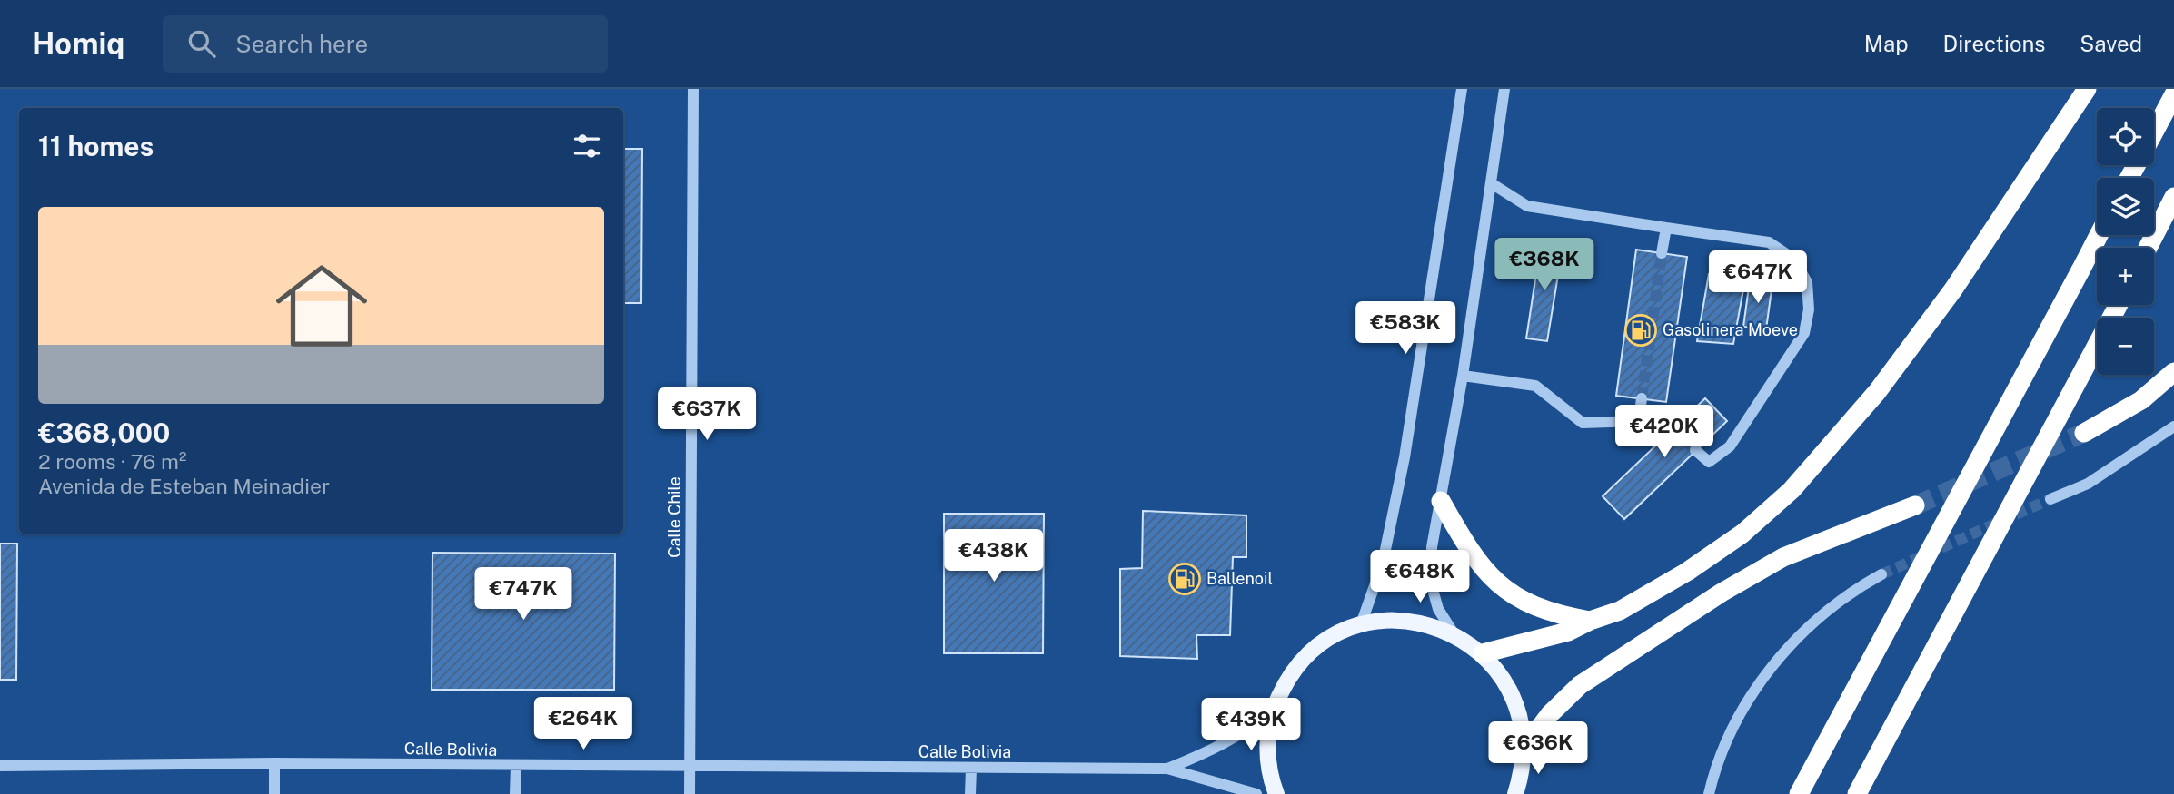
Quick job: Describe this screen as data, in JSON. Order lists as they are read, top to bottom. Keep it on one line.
{"streets":{"street":["Calle Chile","Calle Bolivia"]},"crossings":[["Calle Chile","Calle Bolivia"]],"places":{"fuel station":["Gasolinera Moeve","Ballenoil"]},"page":{"header":"Homiq","search":"Search here","nav":["Map","Directions","Saved"],"map_buttons":["+","−"],"heading":"11 homes","list":[{"name":"€368,000","note":"2 rooms · 76 m² · Avenida de Esteban Meinadier"}],"price":["€368K","€647K","€583K","€637K","€420K","€438K","€648K","€747K","€264K","€439K","€636K"]}}
